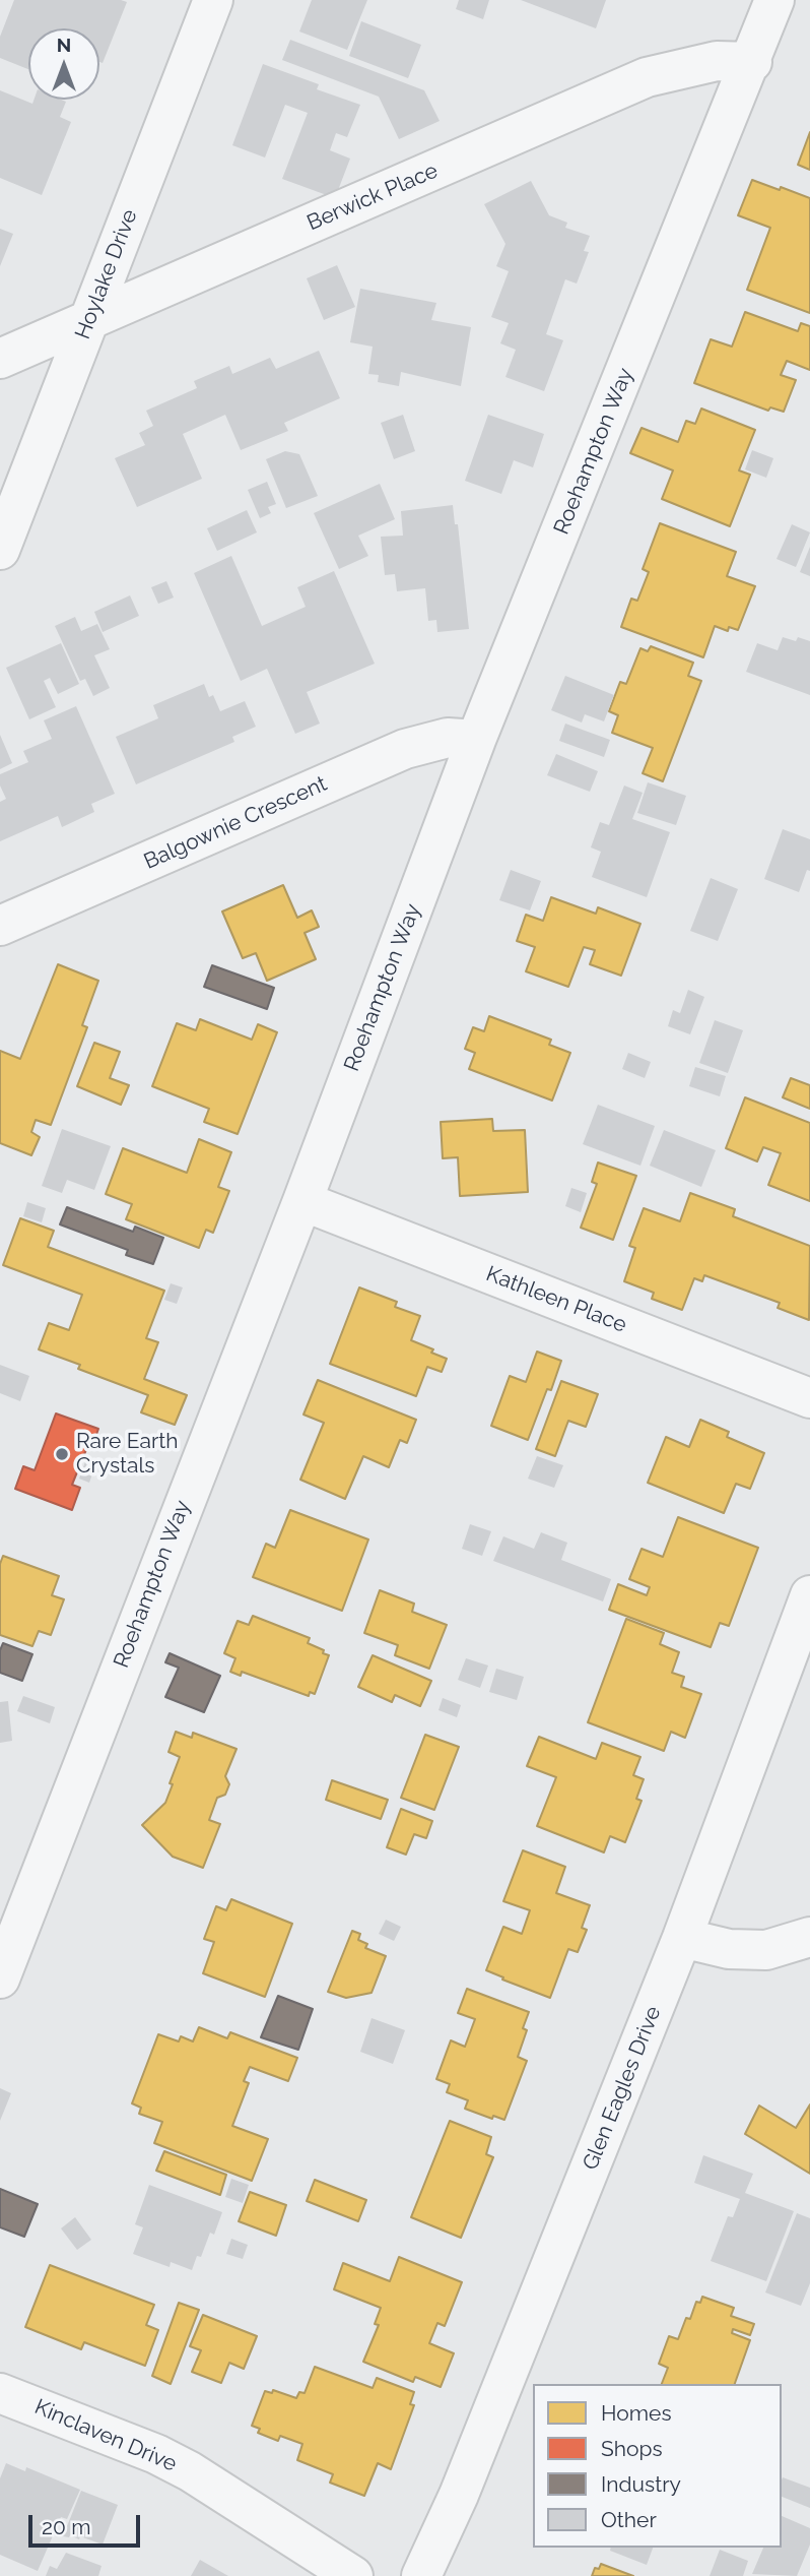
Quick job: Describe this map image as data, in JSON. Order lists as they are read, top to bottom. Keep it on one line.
{"streets":{"street":["Berwick Place","Hoylake Drive","Roehampton Way","Balgownie Crescent","Kathleen Place","Glen Eagles Drive","Kinclaven Drive"]},"crossings":[["Berwick Place","Hoylake Drive"],["Berwick Place","Roehampton Way"],["Roehampton Way","Balgownie Crescent"],["Roehampton Way","Kathleen Place"]],"places":["Rare Earth Crystals"],"legend":["Homes","Shops","Industry","Other"],"scale_bar":"20 m","north":"top"}
